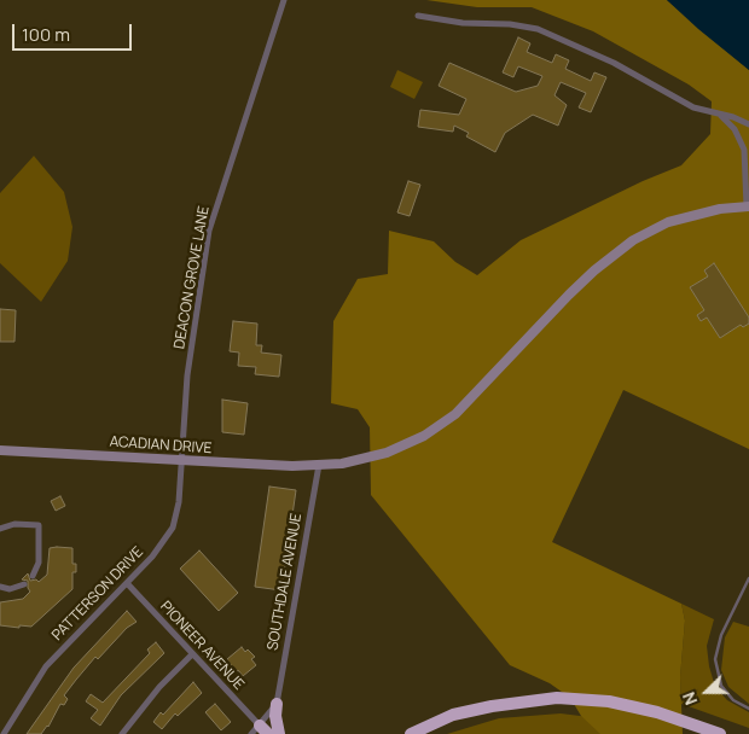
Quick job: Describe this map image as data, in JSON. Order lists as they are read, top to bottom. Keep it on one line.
{"streets":{"street":["DEACON GROVE LANE","ACADIAN DRIVE","SOUTHDALE AVENUE","PATTERSON DRIVE","PIONEER AVENUE"]},"crossings":[["DEACON GROVE LANE","ACADIAN DRIVE"],["DEACON GROVE LANE","PATTERSON DRIVE"],["ACADIAN DRIVE","SOUTHDALE AVENUE"],["ACADIAN DRIVE","PATTERSON DRIVE"],["PATTERSON DRIVE","PIONEER AVENUE"]],"scale_bar":"100 m","north":"left"}
